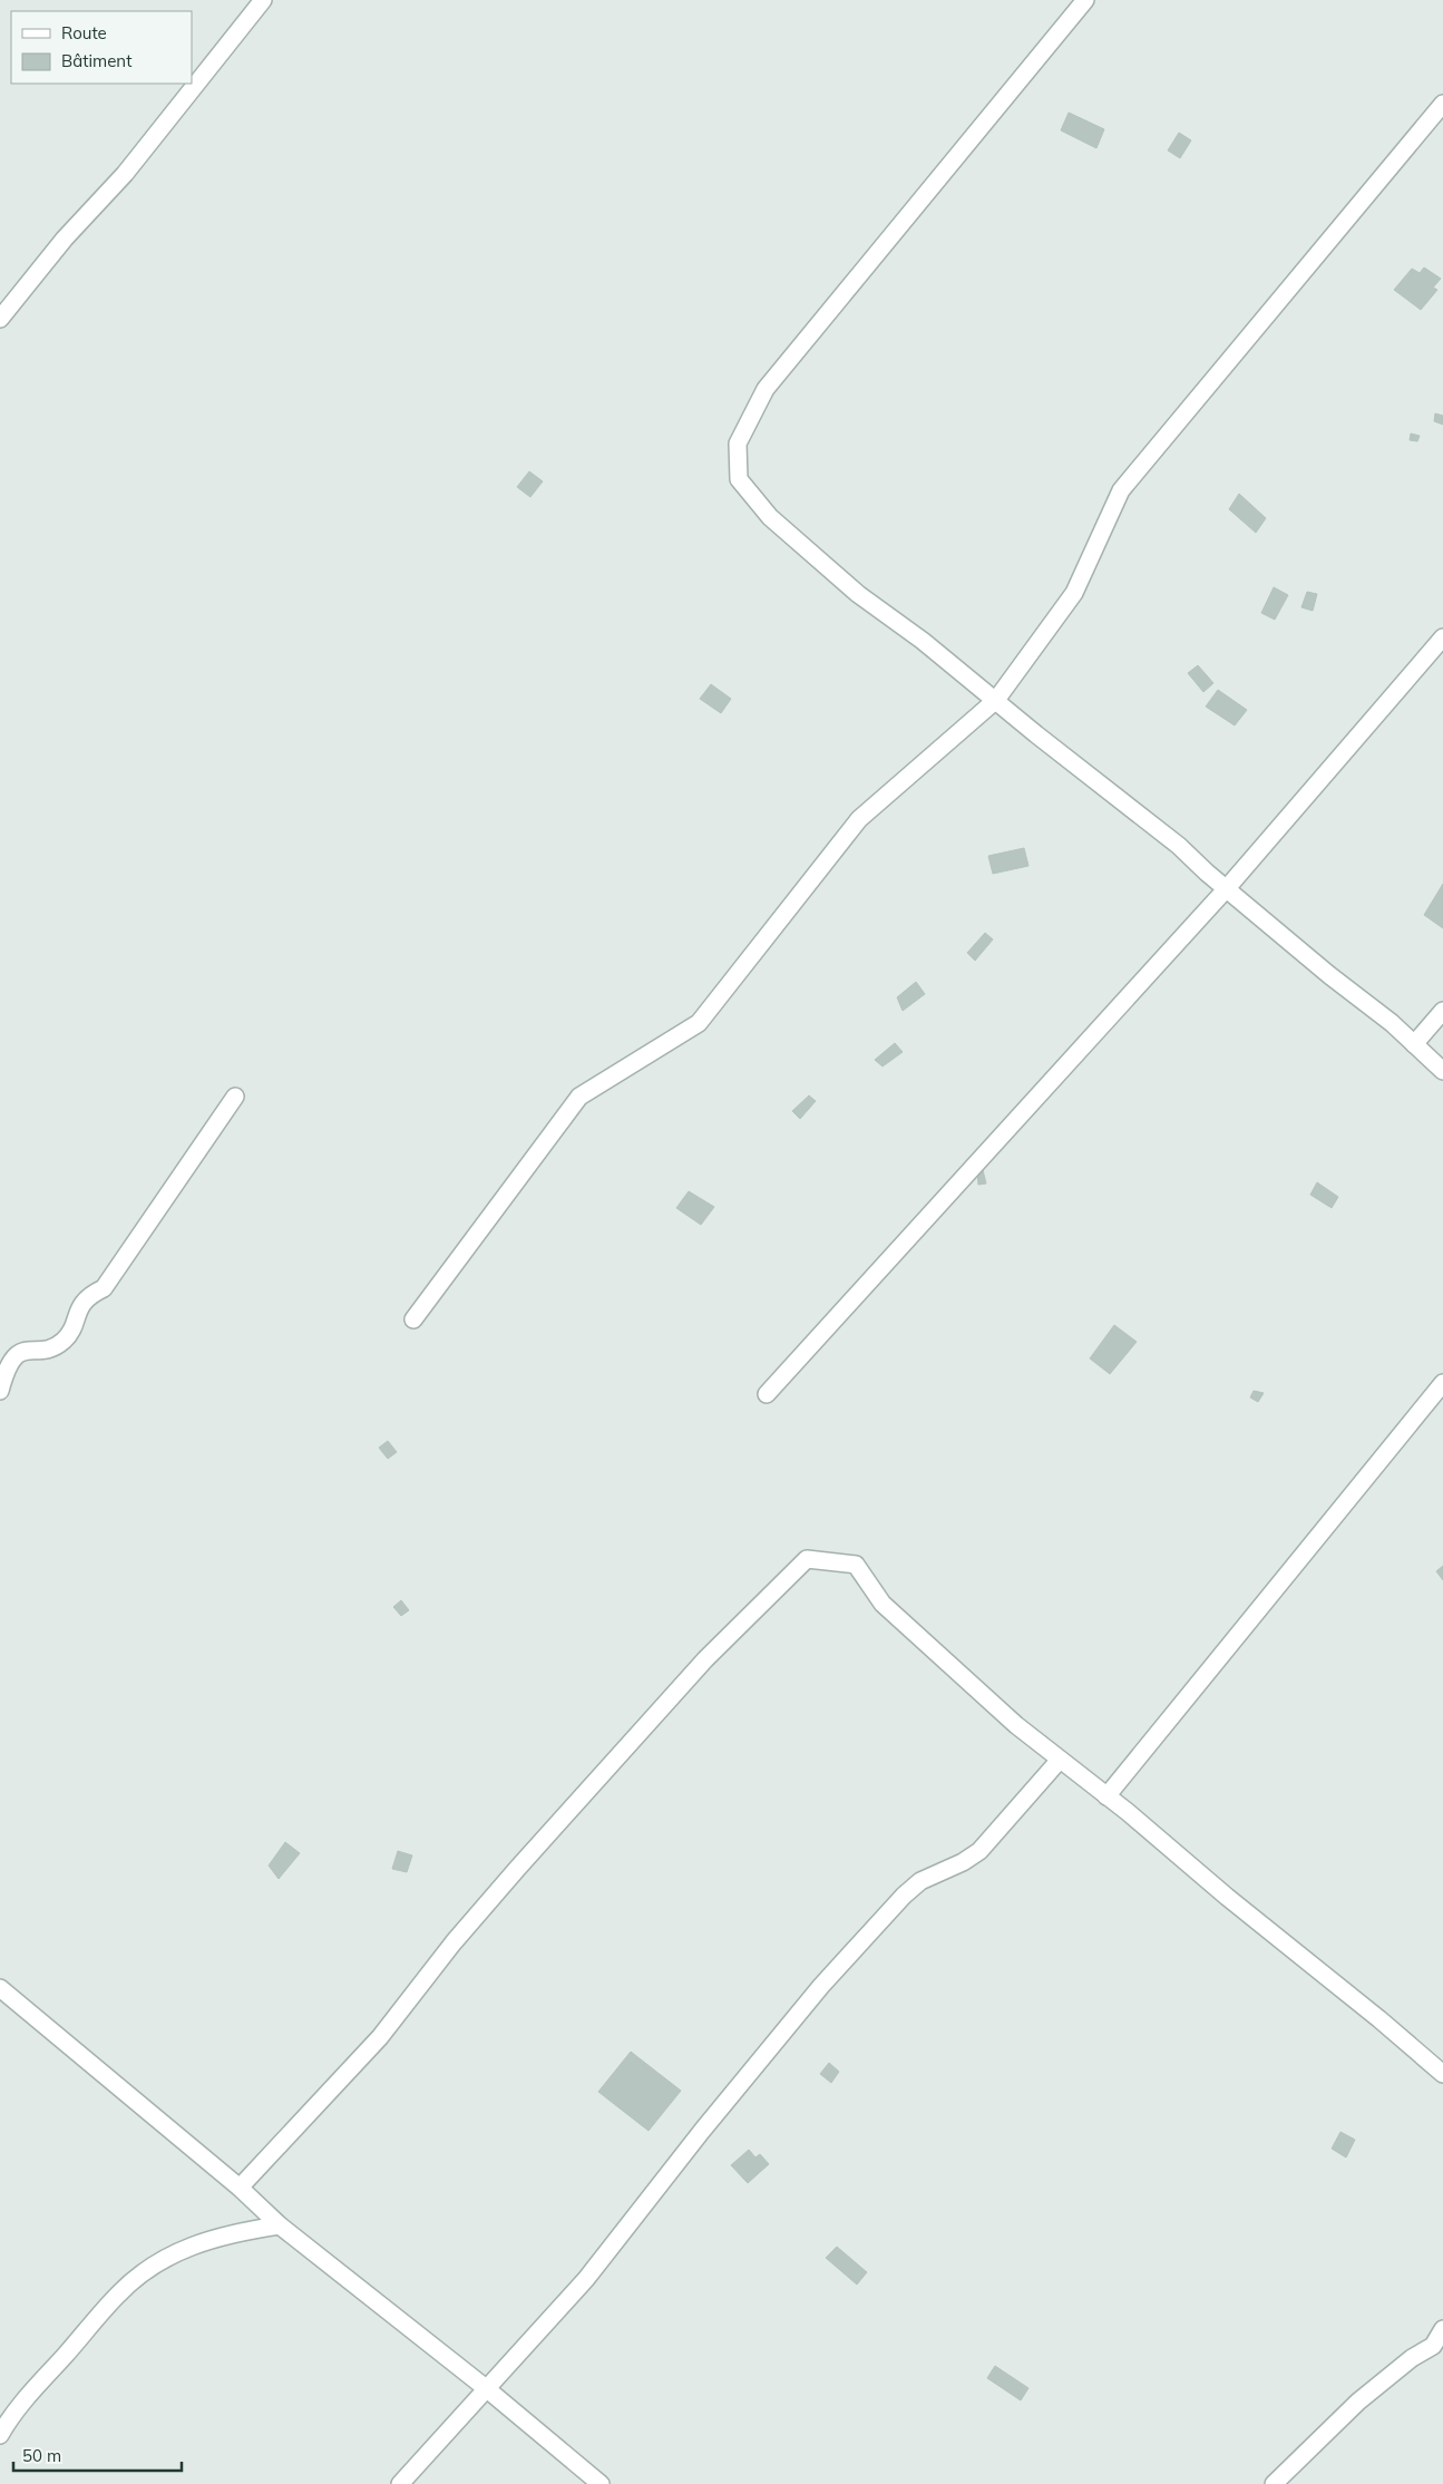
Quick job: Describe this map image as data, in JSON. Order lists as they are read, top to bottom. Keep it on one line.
{"legend":["Route","Bâtiment"],"scale_bar":"50 m"}
